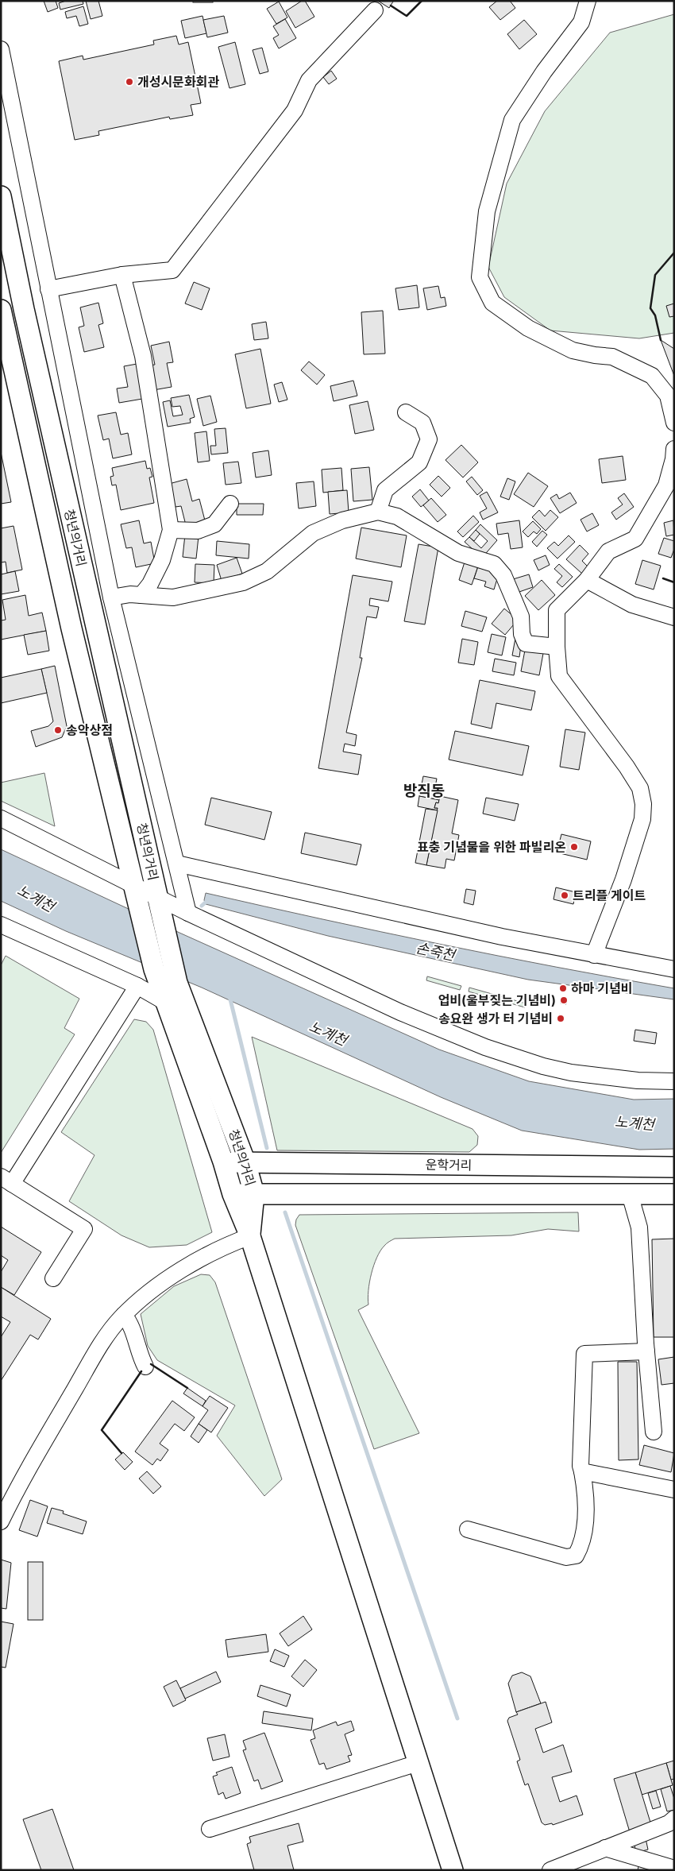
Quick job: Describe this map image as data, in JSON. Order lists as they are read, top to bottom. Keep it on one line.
{"streets":{"main road":["청년의거리","운학거리"]},"crossings":[["청년의거리","운학거리"]],"districts":["방직동"],"water":["노계천","손죽천"],"places":["개성시문화회관","송악상점","표충 기념물을 위한 파빌리온","트리플 게이트","하마 기념비","업비(울부짖는 기념비)","송요완 생가 터 기념비"]}
